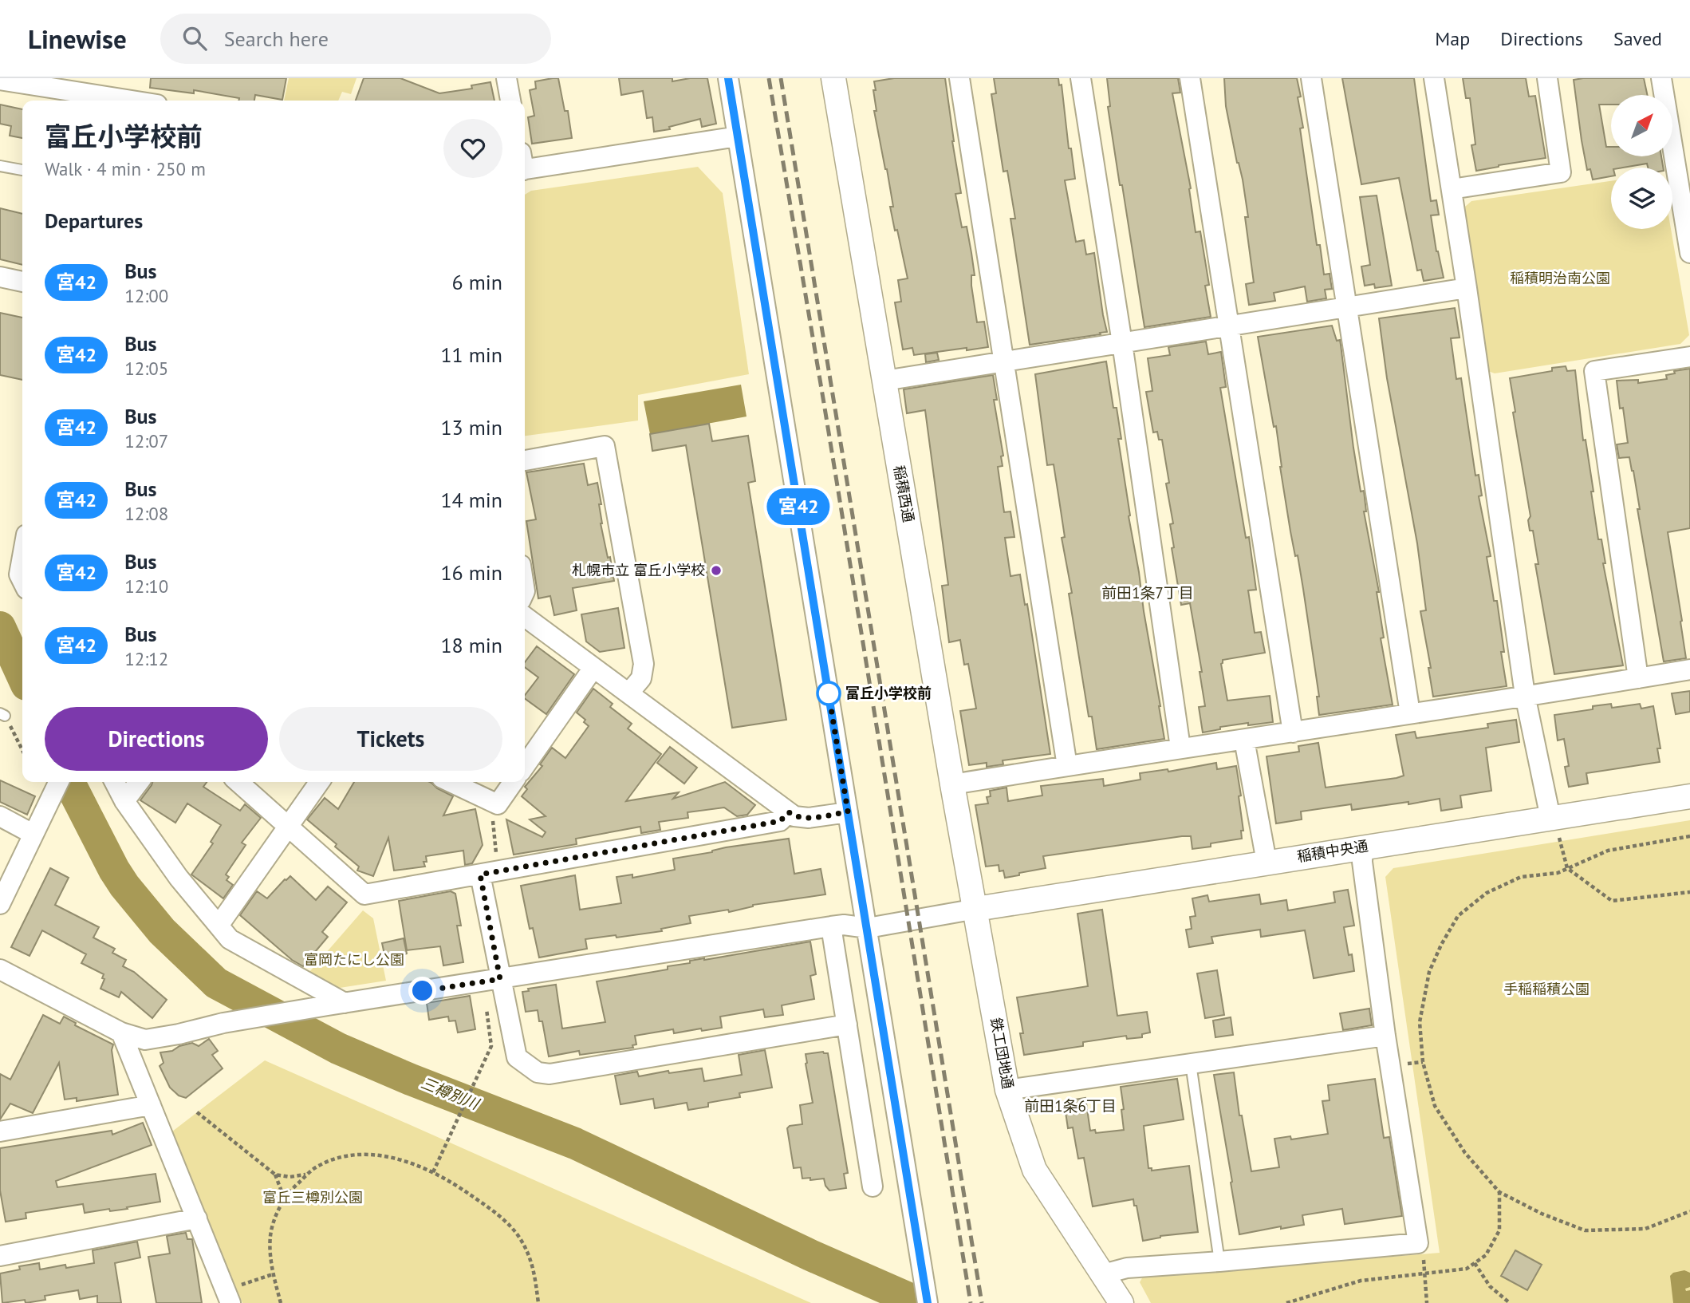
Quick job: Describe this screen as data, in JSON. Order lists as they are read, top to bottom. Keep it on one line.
{"streets":{"street":["稲積西通","稲積中央通","鉄工団地通"]},"crossings":[["稲積西通","稲積中央通"],["稲積西通","鉄工団地通"],["稲積中央通","鉄工団地通"]],"districts":["前田1条7丁目","前田1条6丁目"],"water":["三樽別川"],"parks":["稲積明治南公園","富岡たにし公園","手稲稲積公園","富丘三樽別公園"],"places":["札幌市立 富丘小学校","富丘小学校前"],"lines":["bus line 宮42"],"north":"top right","page":{"header":"Linewise","search":"Search here","nav":["Map","Directions","Saved"],"on_map":"宮42","heading":[["富丘小学校前","Walk · 4 min · 250 m"],"Departures"],"list":[{"mark":"宮42","name":"Bus","note":"12:00","value":"6 min"},{"mark":"宮42","name":"Bus","note":"12:05","value":"11 min"},{"mark":"宮42","name":"Bus","note":"12:07","value":"13 min"},{"mark":"宮42","name":"Bus","note":"12:08","value":"14 min"},{"mark":"宮42","name":"Bus","note":"12:10","value":"16 min"},{"mark":"宮42","name":"Bus","note":"12:12","value":"18 min"}],"buttons":["Directions","Tickets"]}}
